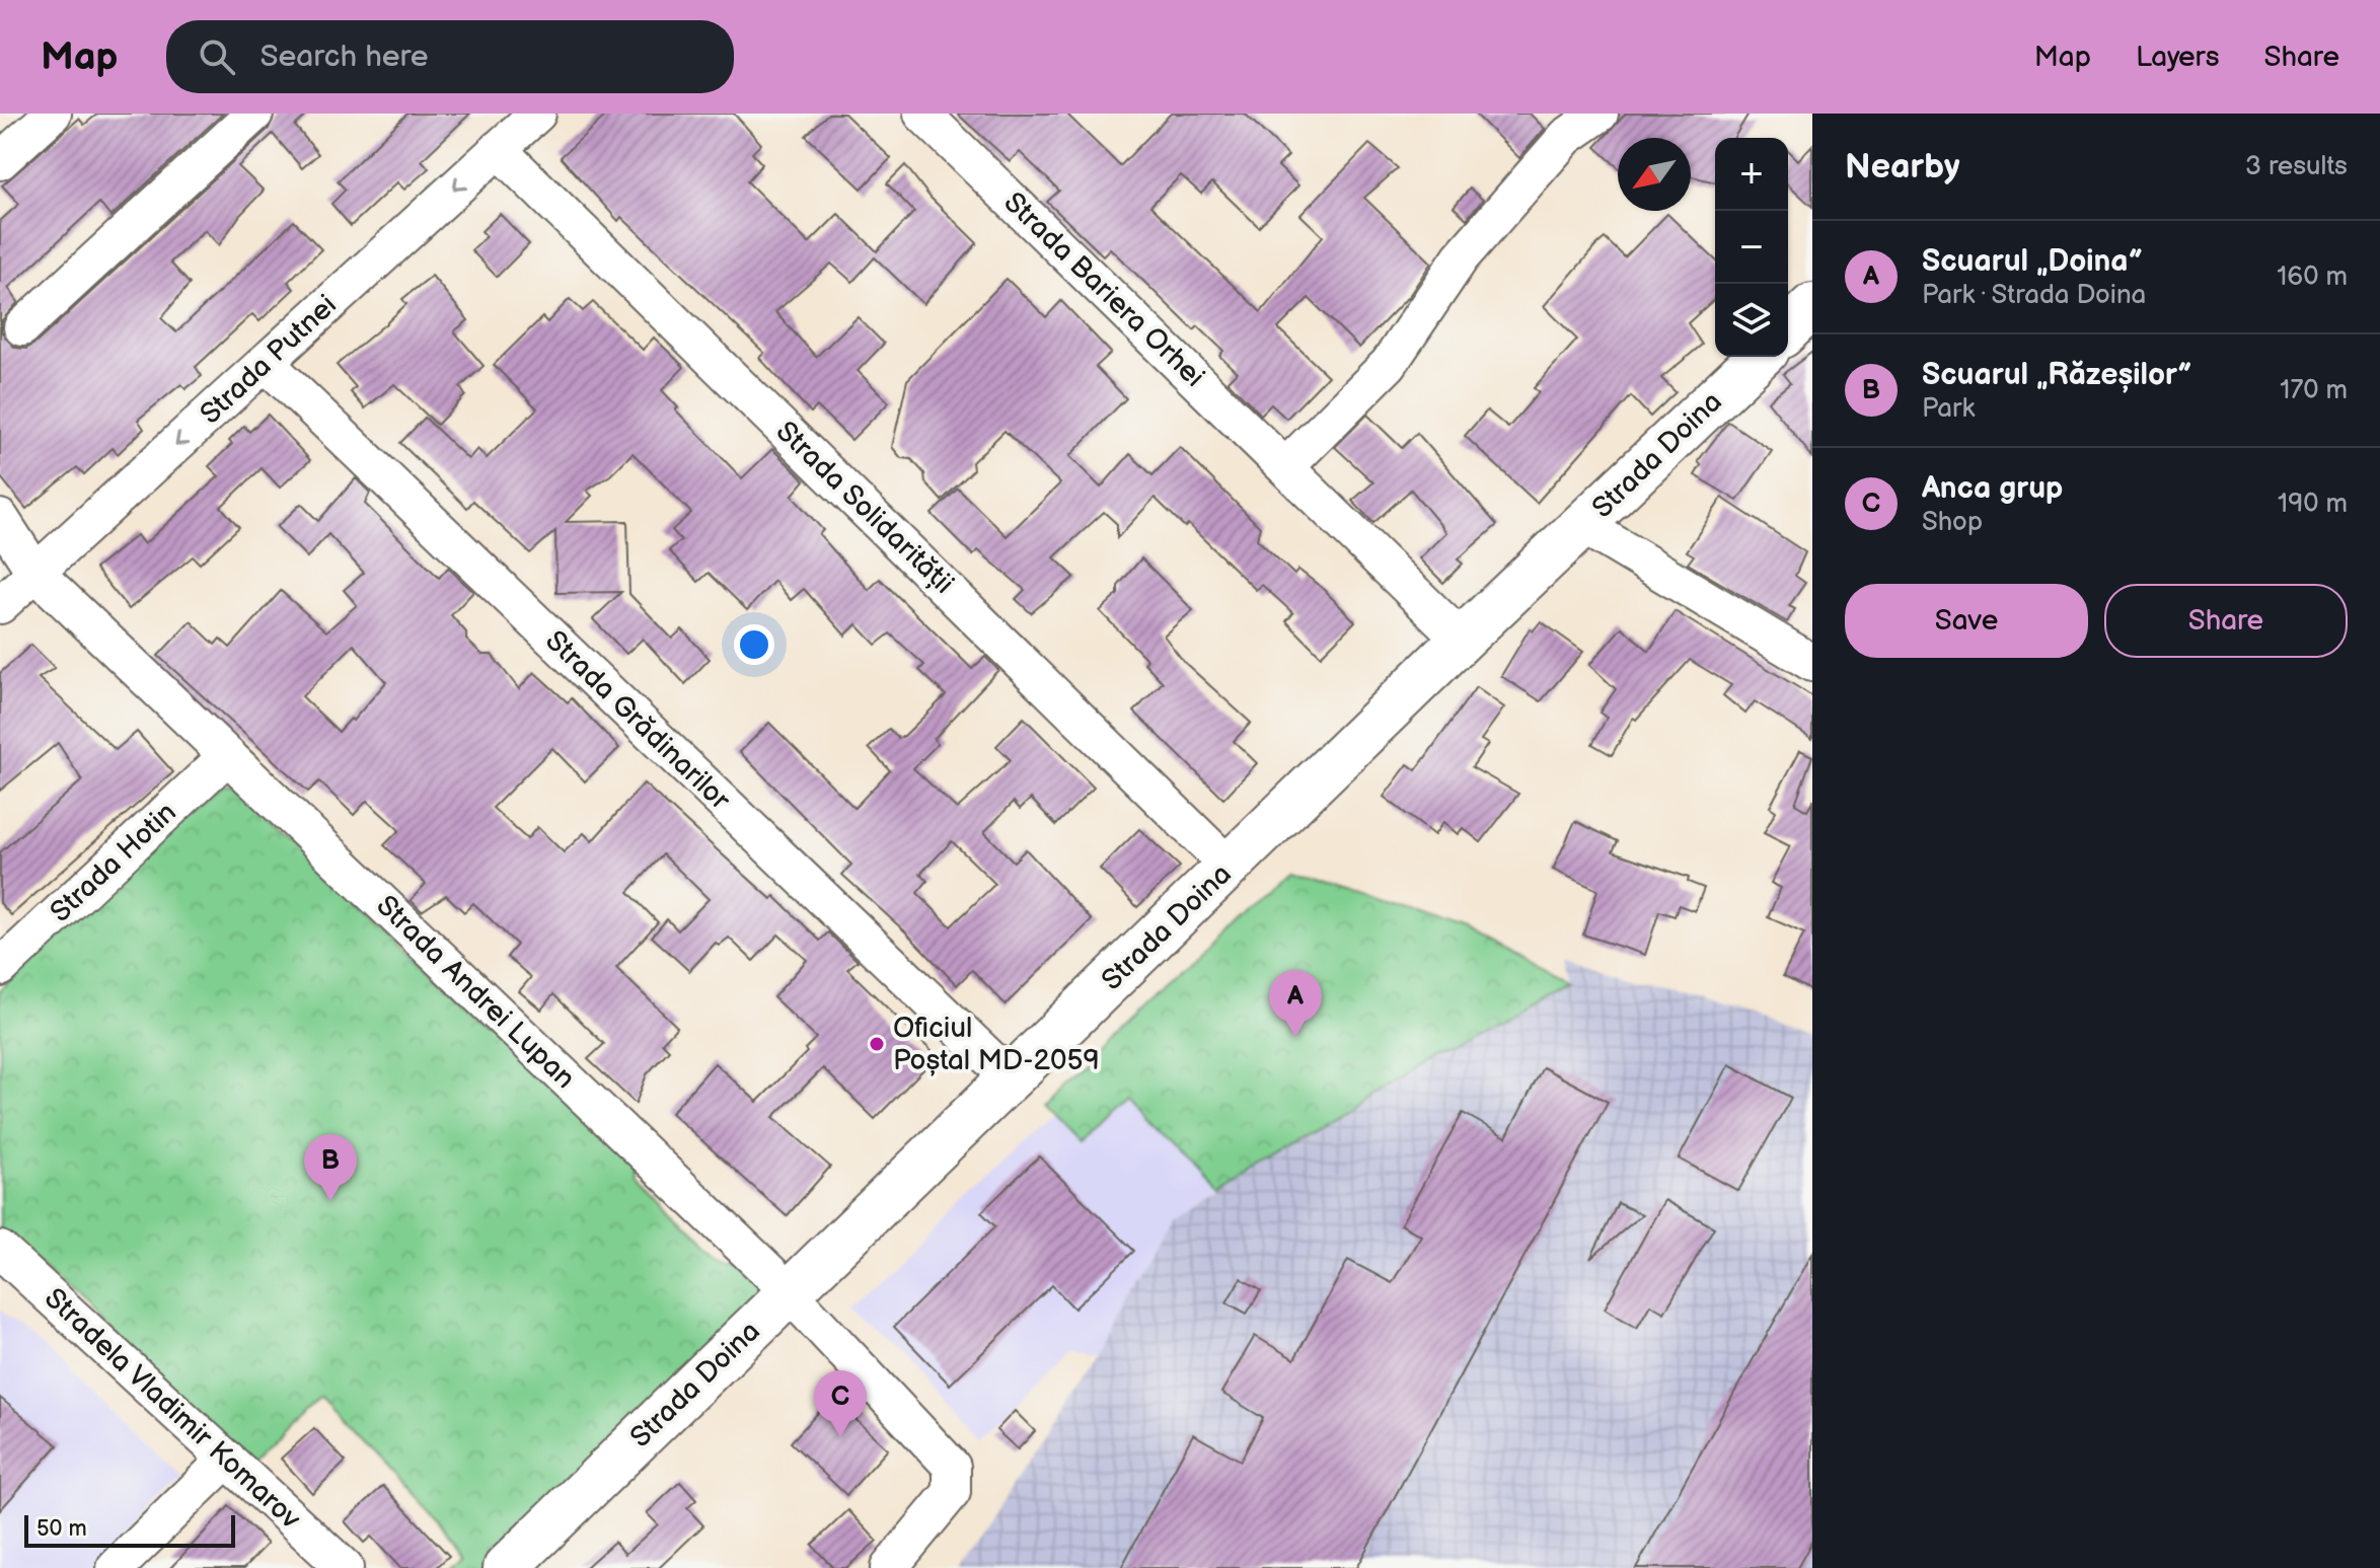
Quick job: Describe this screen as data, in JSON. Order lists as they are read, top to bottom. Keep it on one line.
{"streets":{"main road":["Strada Doina"],"street":["Strada Bariera Orhei","Strada Putnei","Strada Solidarității","Strada Grădinarilor","Strada Hotin","Strada Andrei Lupan","Stradela Vladimir Komarov"]},"crossings":[["Strada Bariera Orhei","Strada Doina"],["Strada Putnei","Strada Solidarității"],["Strada Putnei","Strada Grădinarilor"],["Strada Putnei","Strada Andrei Lupan"],["Strada Doina","Strada Solidarității"],["Strada Doina","Strada Grădinarilor"],["Strada Doina","Strada Andrei Lupan"],["Strada Hotin","Strada Andrei Lupan"]],"places":["Oficiul Poștal MD-2059"],"scale_bar":"50 m","north":"bottom left","page":{"header":"Map","search":"Search here","nav":["Map","Layers","Share"],"heading":["Nearby","3 results"],"map_buttons":["+","−"],"list":[{"mark":"A","name":"Scuarul „Doina”","note":"Park · Strada Doina","value":"160 m"},{"mark":"B","name":"Scuarul „Răzeșilor”","note":"Park","value":"170 m"},{"mark":"C","name":"Anca grup","note":"Shop","value":"190 m"}],"buttons":["Save","Share"],"pins":["A","B","C"],"scale":"50 m"}}
